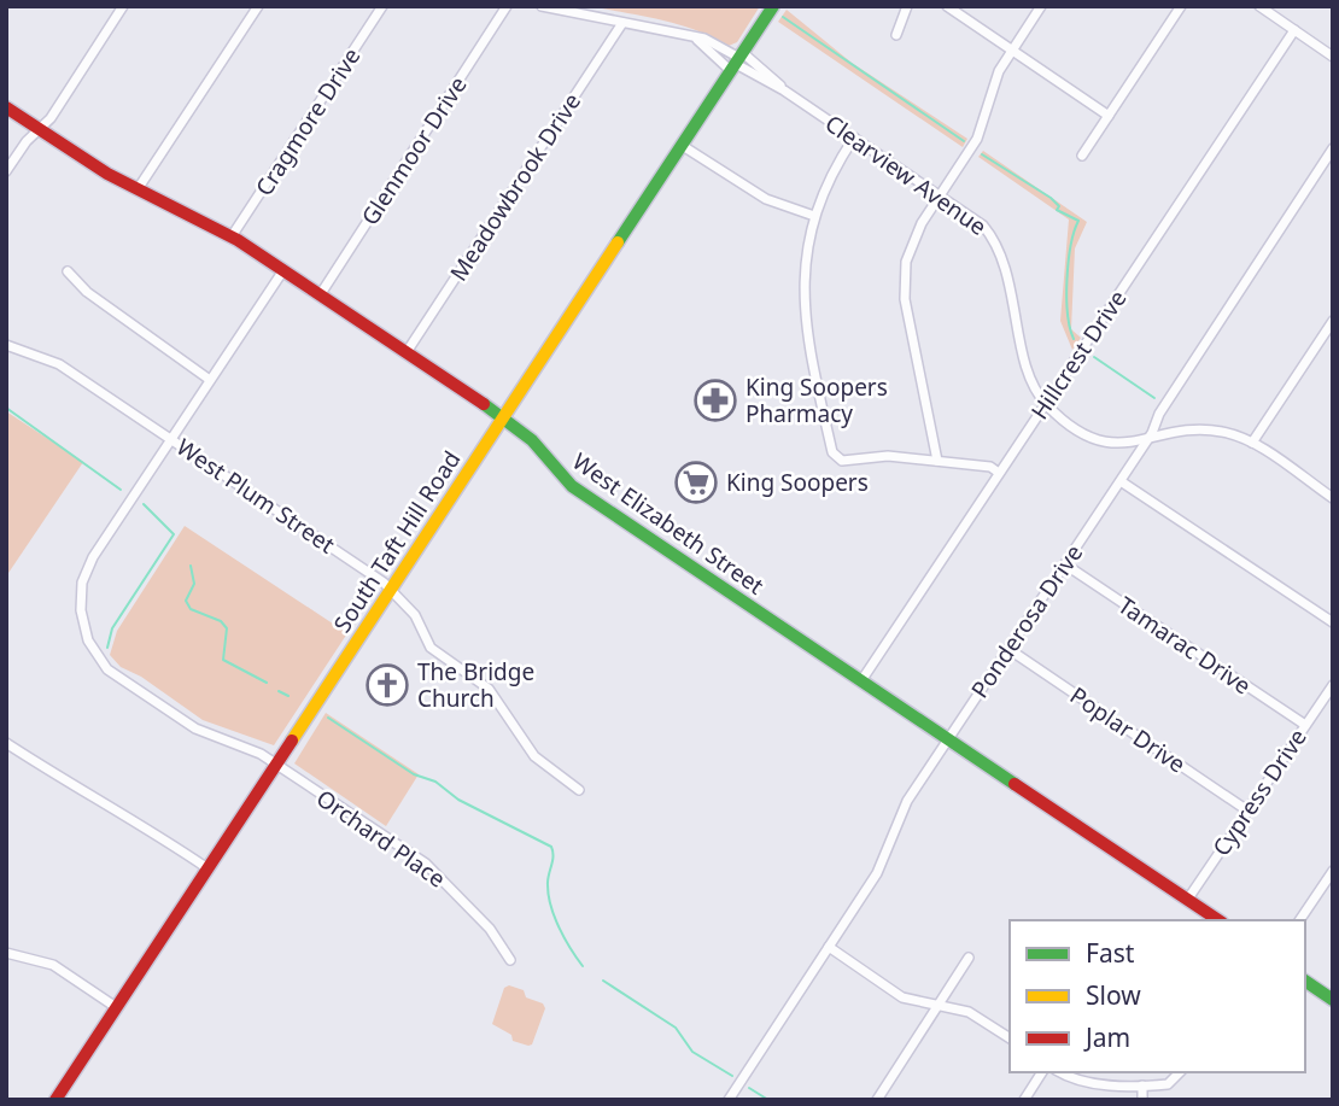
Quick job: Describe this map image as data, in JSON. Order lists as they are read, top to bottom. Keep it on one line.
{"streets":{"main road":["West Elizabeth Street","South Taft Hill Road"],"street":["Cragmore Drive","Glenmoor Drive","Clearview Avenue","Meadowbrook Drive","Hillcrest Drive","West Plum Street","Ponderosa Drive","Tamarac Drive","Poplar Drive","Cypress Drive","Orchard Place"]},"crossings":[["Cragmore Drive","West Elizabeth Street"],["Glenmoor Drive","West Elizabeth Street"],["Clearview Avenue","Meadowbrook Drive"],["Clearview Avenue","Hillcrest Drive"],["Clearview Avenue","South Taft Hill Road"],["Clearview Avenue","Ponderosa Drive"],["Meadowbrook Drive","West Elizabeth Street"],["Hillcrest Drive","West Elizabeth Street"],["West Plum Street","South Taft Hill Road"],["West Elizabeth Street","South Taft Hill Road"],["West Elizabeth Street","Ponderosa Drive"],["West Elizabeth Street","Cypress Drive"],["South Taft Hill Road","Orchard Place"],["Ponderosa Drive","Tamarac Drive"],["Ponderosa Drive","Poplar Drive"],["Tamarac Drive","Cypress Drive"],["Poplar Drive","Cypress Drive"]],"places":{"pharmacy":["King Soopers Pharmacy"],"supermarket":["King Soopers"],"church":["The Bridge Church"]},"legend":["Fast","Slow","Jam"]}
